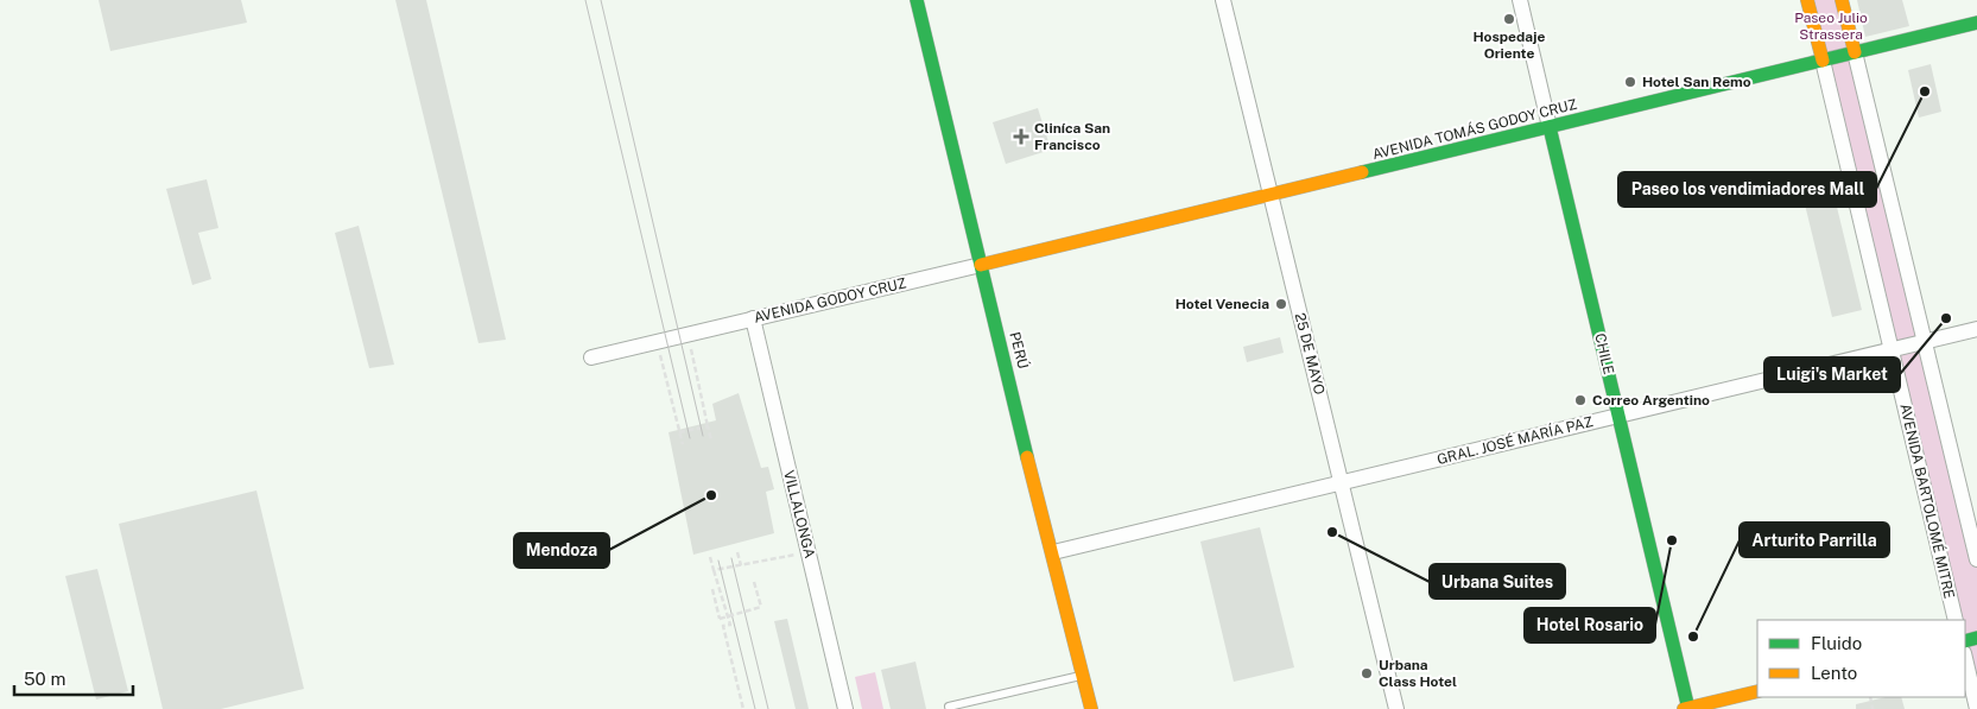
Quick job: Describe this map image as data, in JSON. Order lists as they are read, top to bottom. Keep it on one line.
{"streets":{"main road":["AVENIDA TOMÁS GODOY CRUZ","PERÚ","CHILE","AVENIDA BARTOLOMÉ MITRE"],"street":["AVENIDA GODOY CRUZ","25 DE MAYO","GRAL. JOSÉ MARÍA PAZ","VILLALONGA"]},"crossings":[["AVENIDA TOMÁS GODOY CRUZ","AVENIDA GODOY CRUZ"],["AVENIDA TOMÁS GODOY CRUZ","PERÚ"],["AVENIDA TOMÁS GODOY CRUZ","25 DE MAYO"],["AVENIDA TOMÁS GODOY CRUZ","CHILE"],["AVENIDA TOMÁS GODOY CRUZ","AVENIDA BARTOLOMÉ MITRE"],["AVENIDA GODOY CRUZ","PERÚ"],["AVENIDA GODOY CRUZ","VILLALONGA"],["PERÚ","GRAL. JOSÉ MARÍA PAZ"],["25 DE MAYO","GRAL. JOSÉ MARÍA PAZ"],["CHILE","GRAL. JOSÉ MARÍA PAZ"],["GRAL. JOSÉ MARÍA PAZ","AVENIDA BARTOLOMÉ MITRE"]],"parks":["Paseo Julio Strassera"],"places":{"other":["Hospedaje Oriente","Hotel San Remo","Paseo los vendimiadores Mall","Hotel Venecia","Luigi's Market","Correo Argentino","Mendoza","Urbana Suites","Hotel Rosario","Arturito Parrilla","Urbana Class Hotel"],"health":["Cliníca San Francisco"]},"legend":["Fluido","Lento"],"scale_bar":"50 m"}
